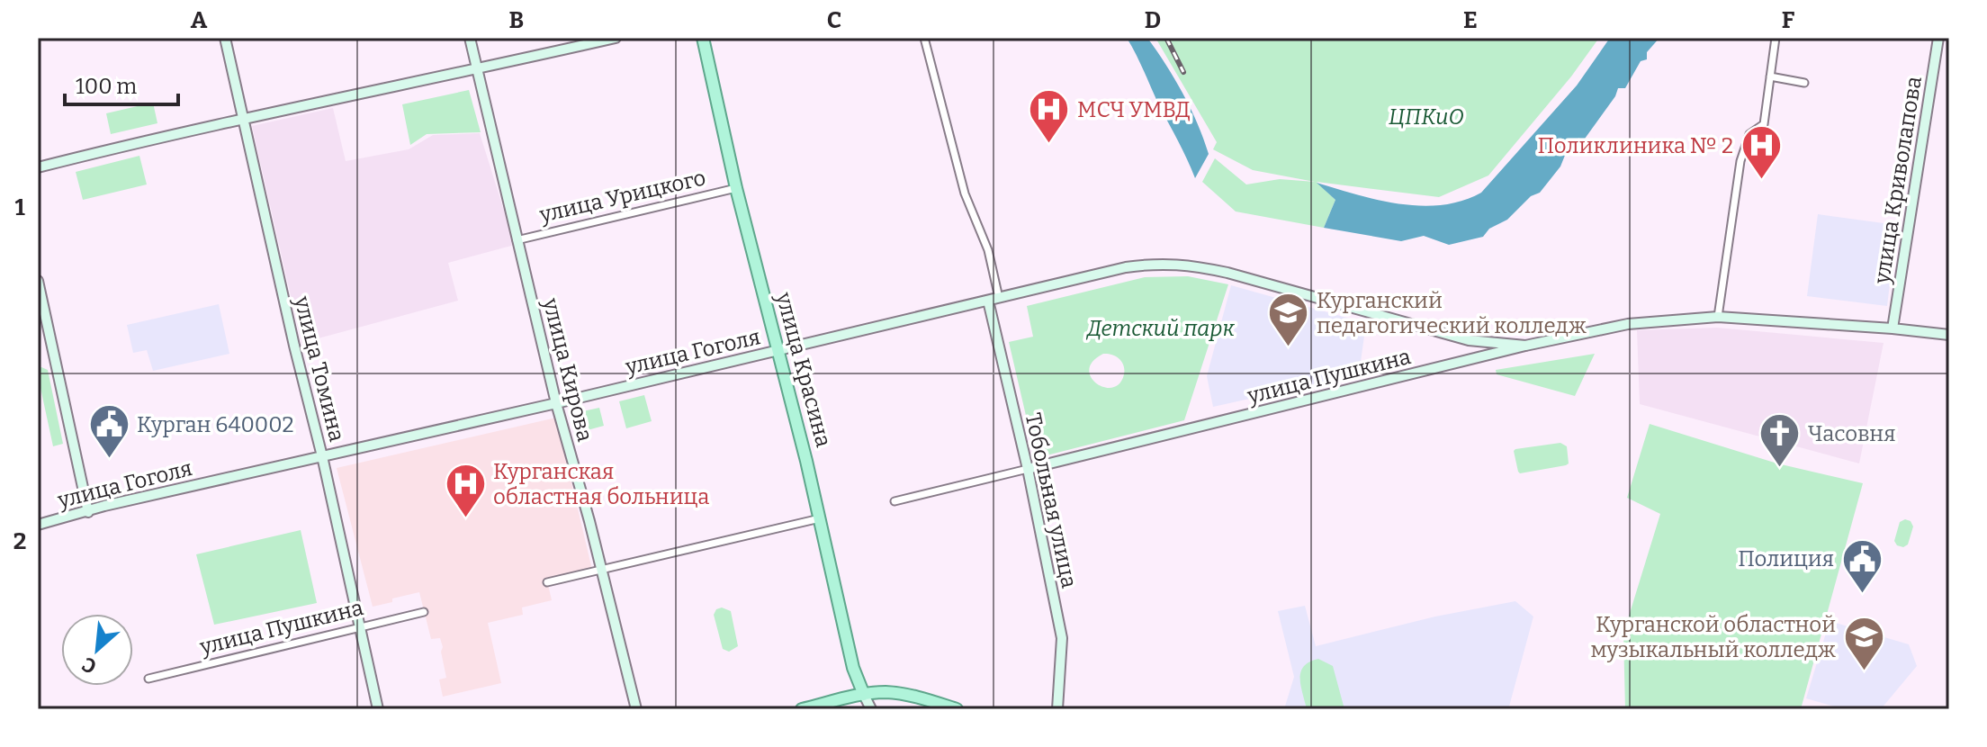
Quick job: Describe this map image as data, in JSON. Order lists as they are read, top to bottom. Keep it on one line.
{"streets":{"main road":["улица Красина"],"street":["улица Криволапова","улица Урицкого","улица Гоголя","улица Томина","улица Кирова","улица Пушкина","Тобольная улица"]},"crossings":[["улица Криволапова","улица Пушкина"],["улица Урицкого","улица Кирова"],["улица Урицкого","улица Красина"],["улица Гоголя","улица Томина"],["улица Гоголя","улица Кирова"],["улица Гоголя","улица Красина"],["улица Гоголя","улица Пушкина"],["улица Гоголя","Тобольная улица"],["улица Томина","улица Пушкина"],["улица Пушкина","Тобольная улица"]],"parks":["ЦПКиО","Детский парк"],"places":{"hospital":["МСЧ УМВД","Поликлиника № 2","Курганская областная больница"],"school or university":["Курганский педагогический колледж","Курганской областной музыкальный колледж"],"public building":["Курган 640002","Полиция"],"church":["Часовня"]},"scale_bar":"100 m","north":"bottom left","grid":{"columns":["A","B","C","D","E","F"],"rows":["1","2"]}}
